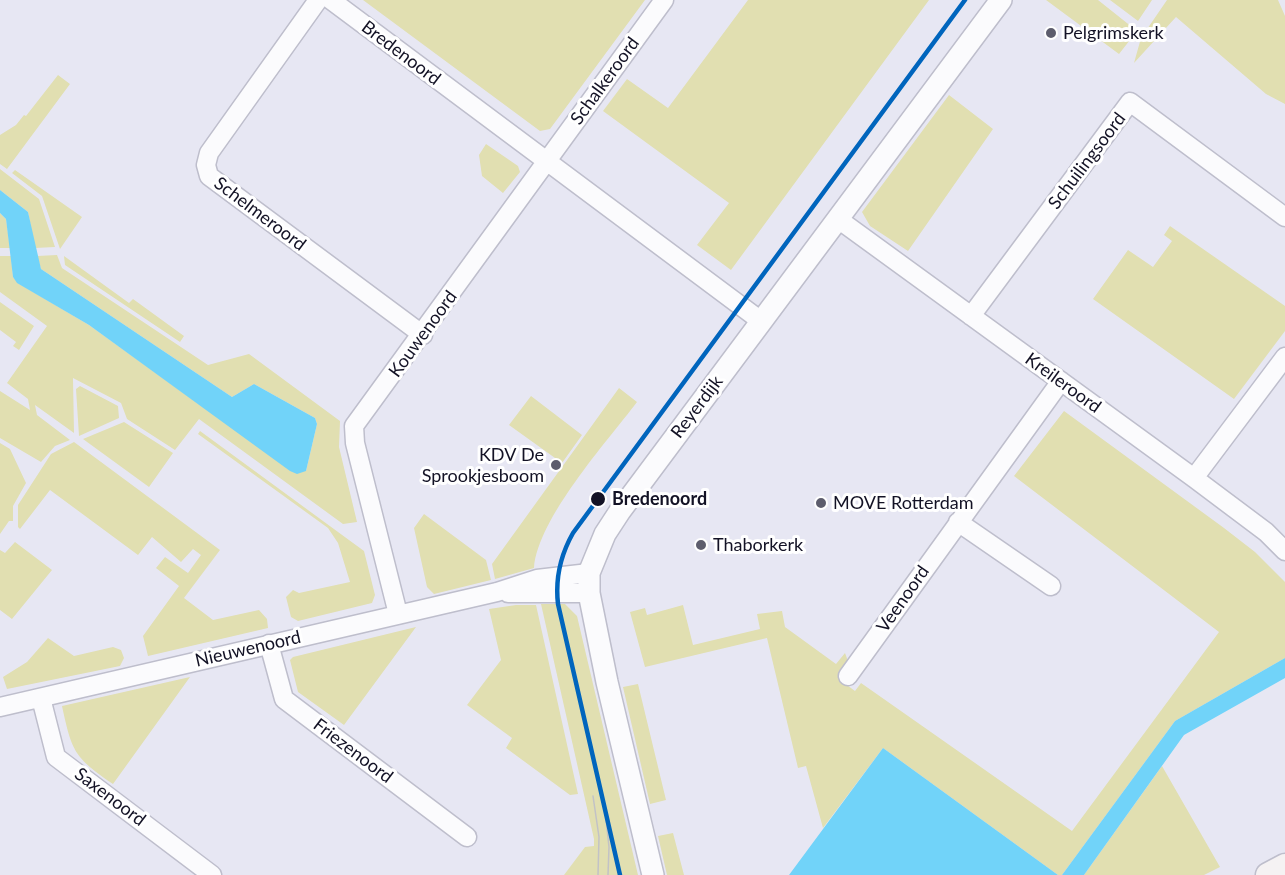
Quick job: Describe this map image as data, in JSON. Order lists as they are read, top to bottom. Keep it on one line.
{"streets":{"street":["Bredenoord","Schalkeroord","Schuilingsoord","Schelmeroord","Kouwenoord","Kreileroord","Reyerdijk","Veenoord","Nieuwenoord","Friezenoord","Saxenoord"]},"crossings":[["Bredenoord","Schalkeroord"],["Bredenoord","Kouwenoord"],["Bredenoord","Reyerdijk"],["Schalkeroord","Kouwenoord"],["Schuilingsoord","Kreileroord"],["Schelmeroord","Kouwenoord"],["Kouwenoord","Nieuwenoord"],["Kreileroord","Reyerdijk"],["Kreileroord","Veenoord"],["Reyerdijk","Nieuwenoord"],["Nieuwenoord","Friezenoord"],["Nieuwenoord","Saxenoord"]],"places":["Pelgrimskerk","KDV De Sprookjesboom","Bredenoord","MOVE Rotterdam","Thaborkerk"]}
